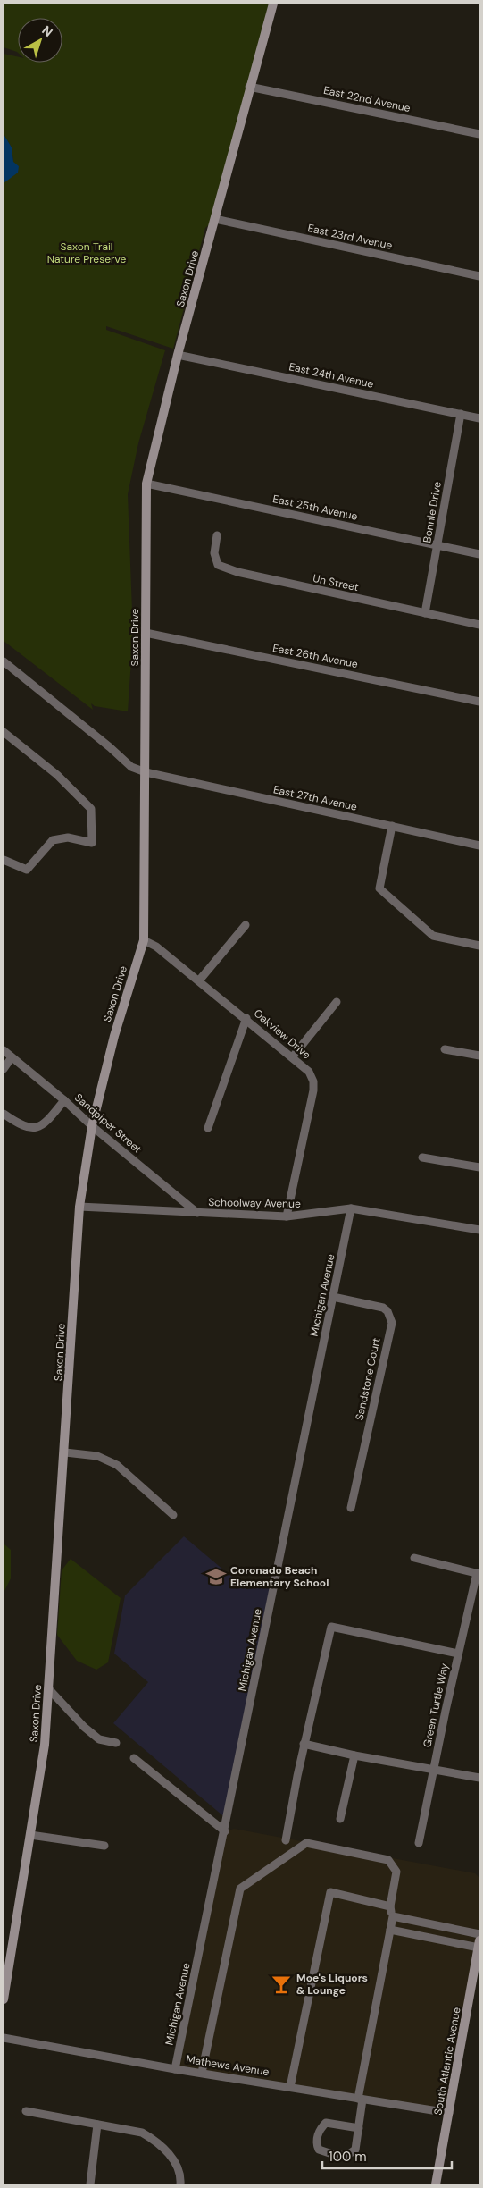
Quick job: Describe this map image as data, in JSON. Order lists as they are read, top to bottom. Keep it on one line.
{"streets":{"street":["East 22nd Avenue","East 23rd Avenue","Saxon Drive","East 24th Avenue","East 25th Avenue","Bonnie Drive","Un Street","East 26th Avenue","East 27th Avenue","Oakview Drive","Sandpiper Street","Schoolway Avenue","Michigan Avenue","Sandstone Court","Green Turtle Way","South Atlantic Avenue","Mathews Avenue"]},"crossings":[["East 22nd Avenue","Saxon Drive"],["East 23rd Avenue","Saxon Drive"],["Saxon Drive","East 24th Avenue"],["Saxon Drive","East 25th Avenue"],["Saxon Drive","East 26th Avenue"],["Saxon Drive","East 27th Avenue"],["Saxon Drive","Oakview Drive"],["Saxon Drive","Sandpiper Street"],["Saxon Drive","Schoolway Avenue"],["East 24th Avenue","Bonnie Drive"],["East 25th Avenue","Bonnie Drive"],["Bonnie Drive","Un Street"],["Oakview Drive","Schoolway Avenue"],["Sandpiper Street","Schoolway Avenue"],["Schoolway Avenue","Michigan Avenue"],["Michigan Avenue","Sandstone Court"],["Michigan Avenue","Mathews Avenue"],["South Atlantic Avenue","Mathews Avenue"]],"parks":["Saxon Trail Nature Preserve"],"places":{"school or university":["Coronado Beach Elementary School"],"bar":["Moe's Liquors & Lounge"]},"scale_bar":"100 m","north":"top right"}
